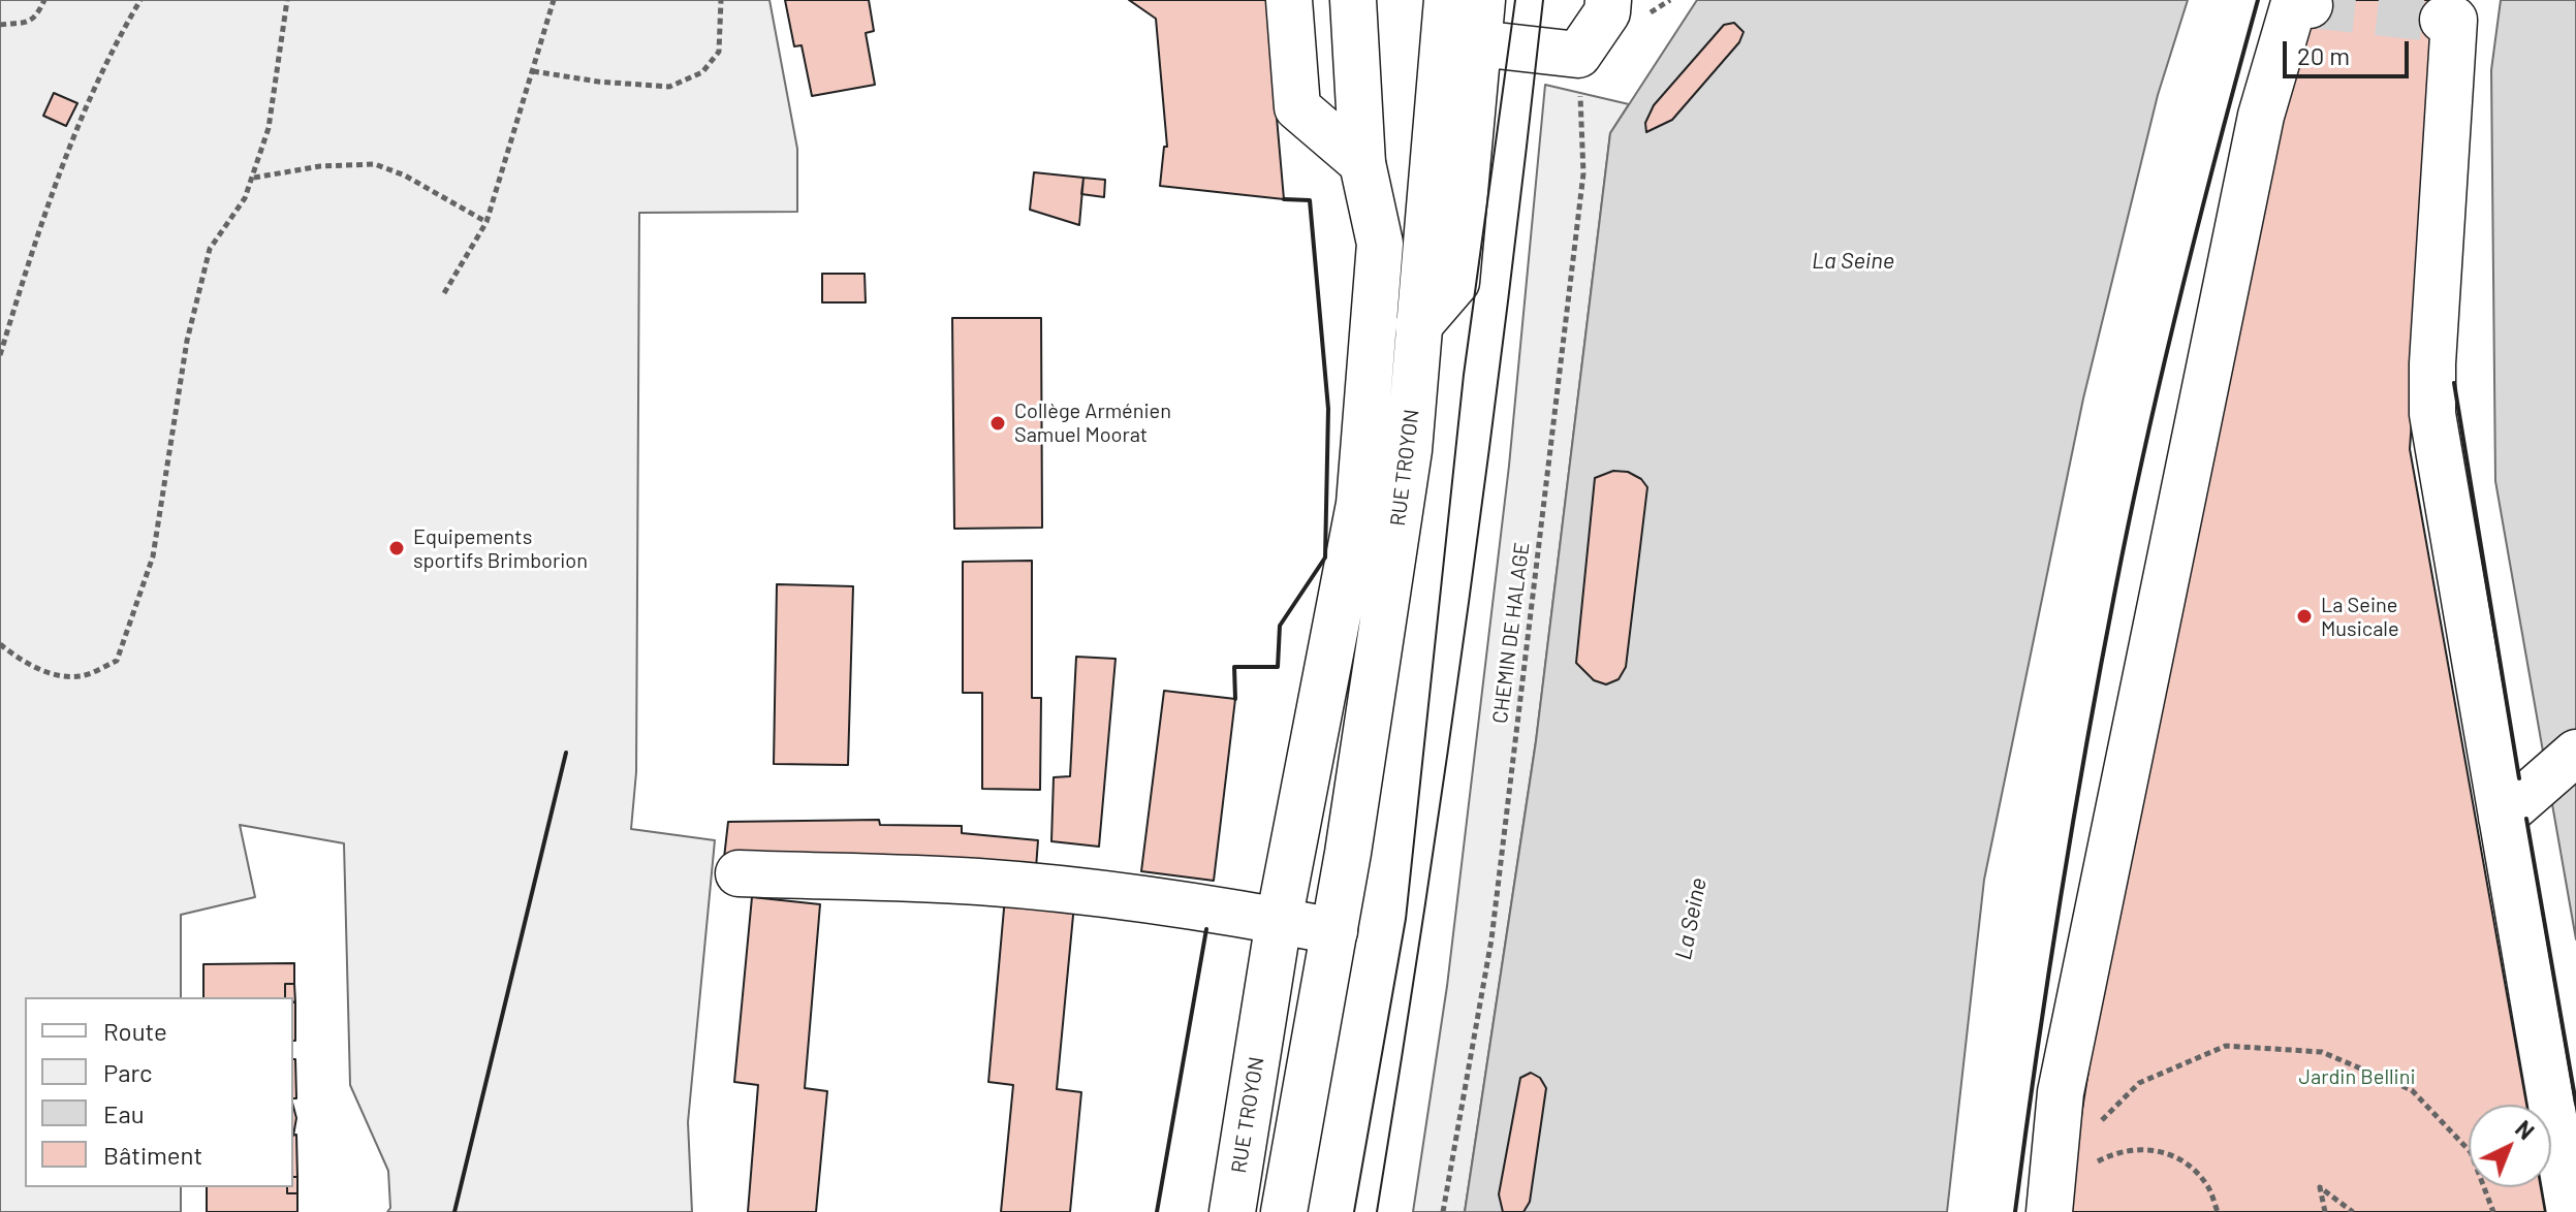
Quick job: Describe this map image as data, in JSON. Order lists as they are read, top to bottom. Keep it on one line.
{"streets":{"main road":["RUE TROYON"],"path":["CHEMIN DE HALAGE"]},"water":["La Seine"],"parks":["Jardin Bellini"],"places":["Collège Arménien Samuel Moorat","Equipements sportifs Brimborion","La Seine Musicale"],"legend":["Route","Parc","Eau","Bâtiment"],"scale_bar":"20 m","north":"top right"}
